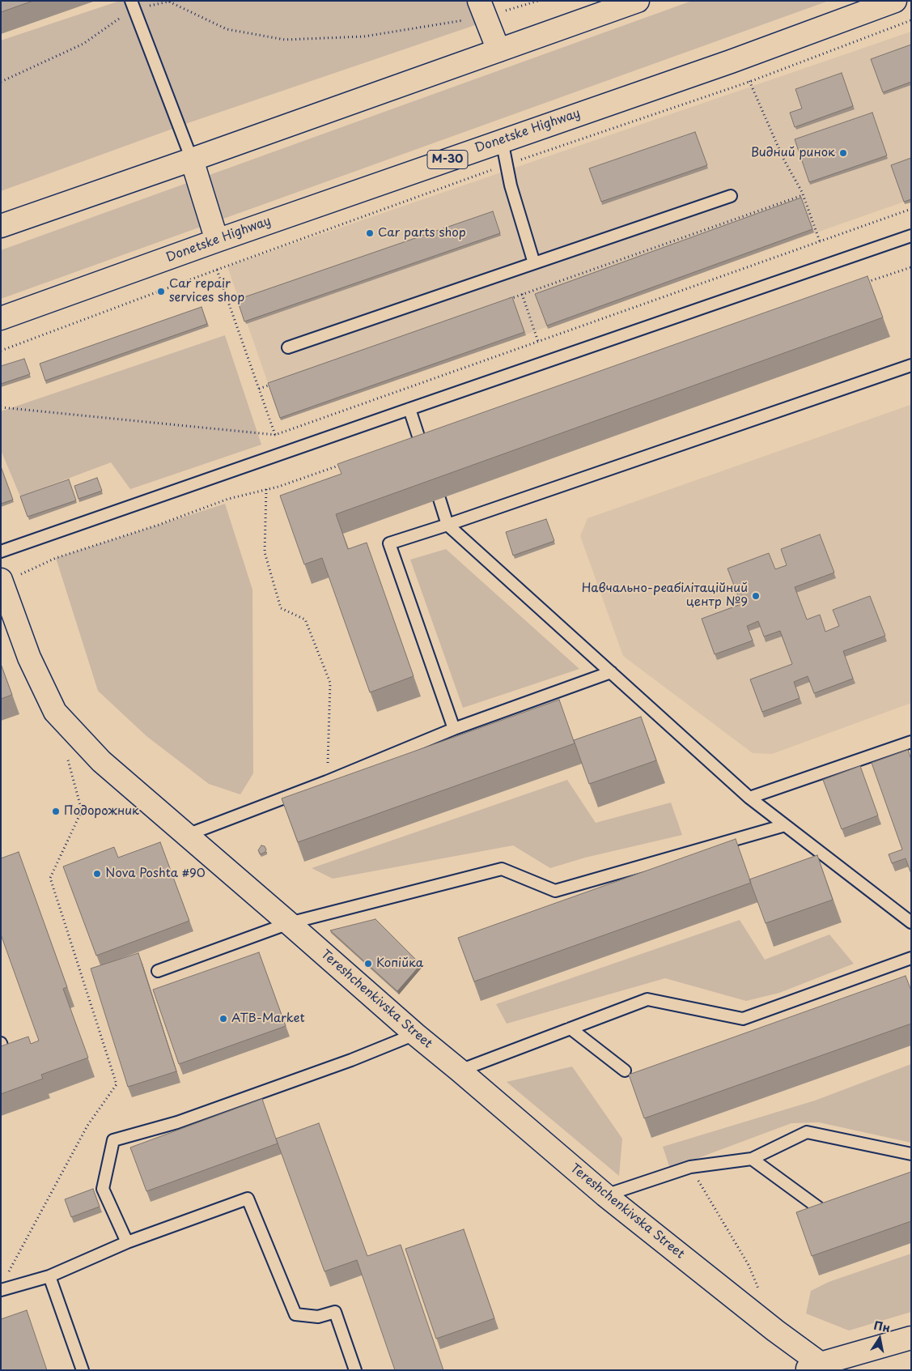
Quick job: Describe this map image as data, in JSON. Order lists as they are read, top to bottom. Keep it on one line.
{"streets":{"main road":["Donetske Highway","М-30","Tereshchenkivska Street"]},"places":["Видний ринок","Car parts shop","Car repair services shop","Навчально-реабілітаційний центр №9","Подорожник","Nova Poshta #90","Копійка","ATB-Market"],"north":"top"}
